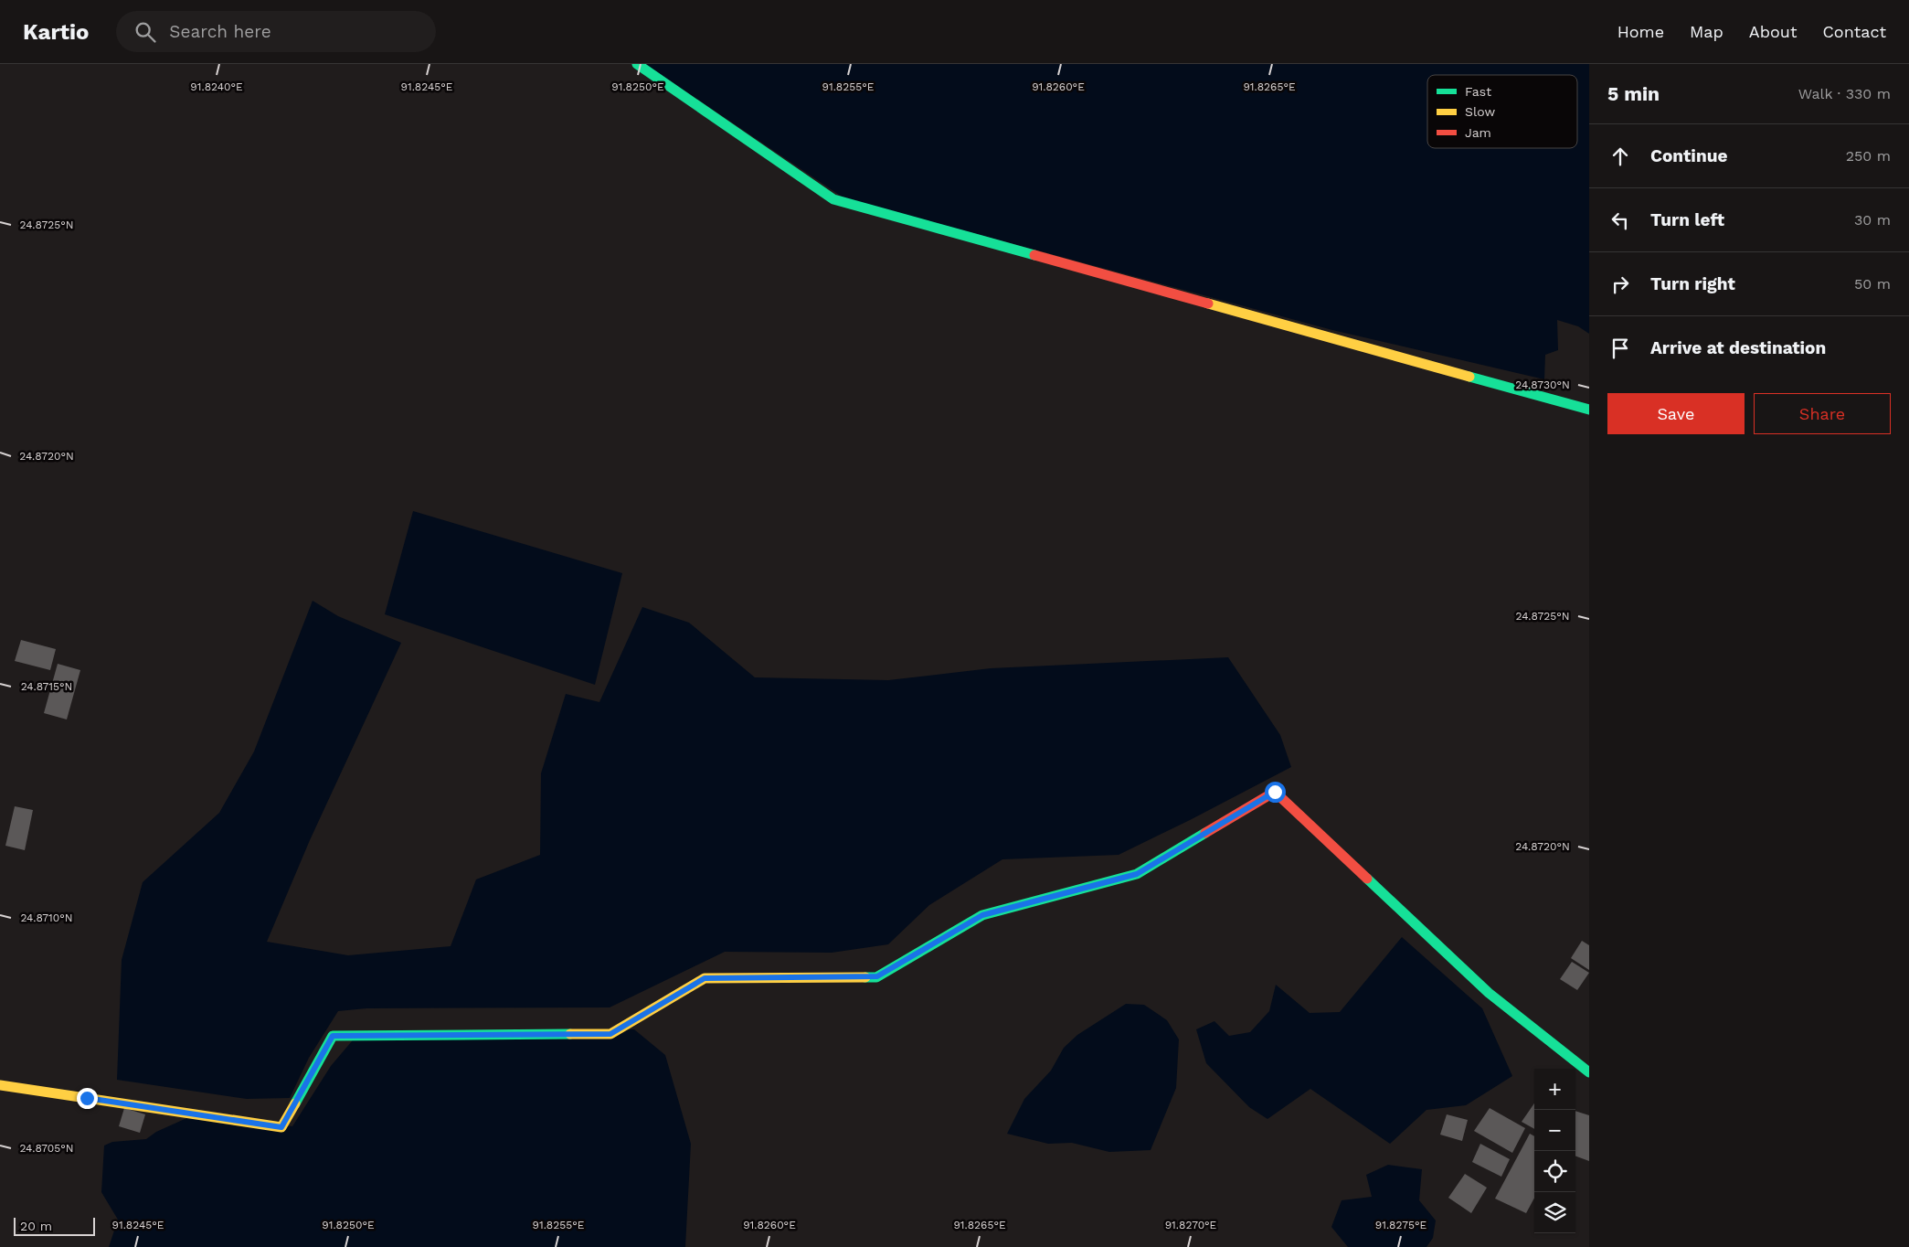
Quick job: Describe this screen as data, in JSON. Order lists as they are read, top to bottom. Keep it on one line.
{"legend":["Fast","Slow","Jam"],"scale_bar":"20 m","page":{"header":"Kartio","search":"Search here","nav":["Home","Map","About","Contact"],"heading":["5 min","Walk · 330 m"],"list":[["Continue","250 m"],["Turn left","30 m"],["Turn right","50 m"],"Arrive at destination"],"buttons":["Save","Share"],"map_buttons":["+","−"],"scale":"20 m"},"coordinates":["91.8240°E","91.8245°E","91.8250°E","91.8255°E","91.8260°E","91.8265°E","24.8725°N","24.8730°N","24.8720°N","24.8715°N","24.8710°N","24.8705°N","91.8270°E","91.8275°E"]}
